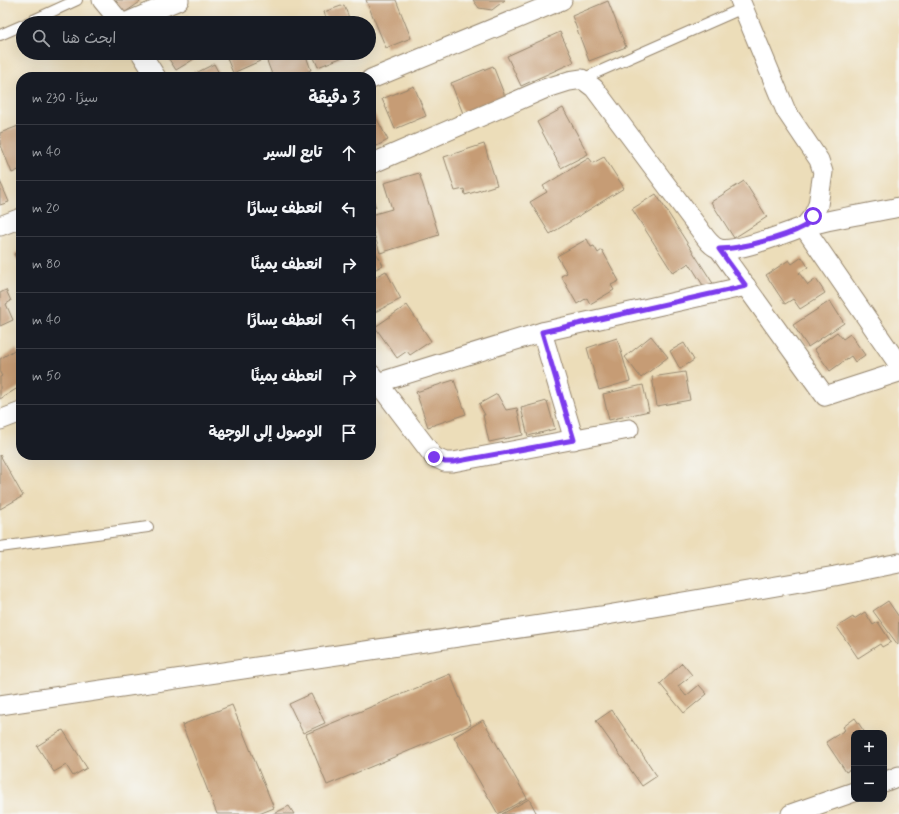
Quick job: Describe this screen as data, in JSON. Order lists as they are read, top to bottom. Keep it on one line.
{"page":{"search":"ابحث هنا","heading":["3 دقيقة","سيرًا · 230 m"],"list":[["تابع السير","40 m"],["انعطف يسارًا","20 m"],["انعطف يمينًا","80 m"],["انعطف يسارًا","40 m"],["انعطف يمينًا","50 m"],"الوصول إلى الوجهة"],"map_buttons":["+","−"]}}
